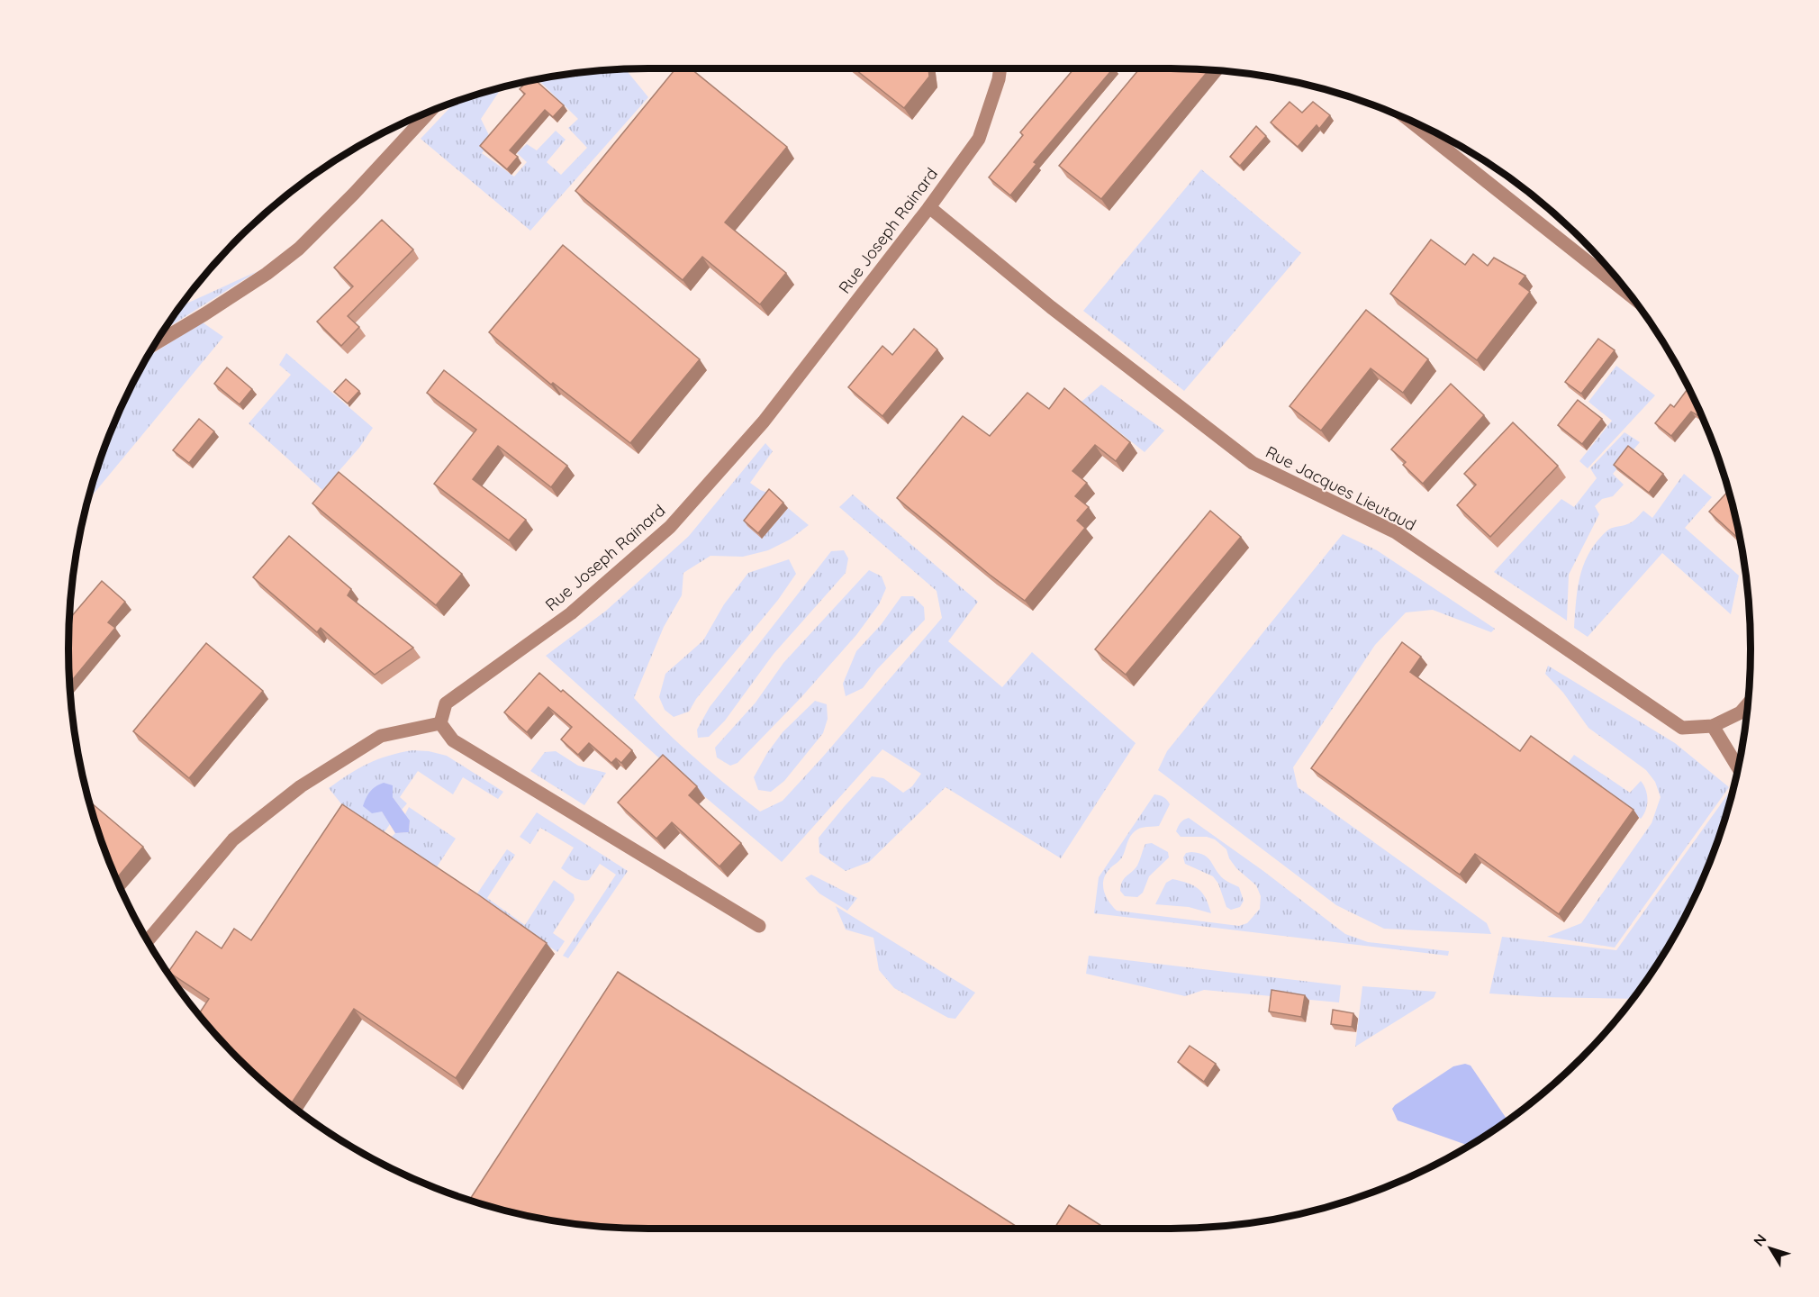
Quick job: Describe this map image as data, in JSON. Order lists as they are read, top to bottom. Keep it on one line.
{"streets":{"street":["Rue Joseph Rainard","Rue Jacques Lieutaud"]},"crossings":[["Rue Joseph Rainard","Rue Jacques Lieutaud"]],"north":"top left"}
